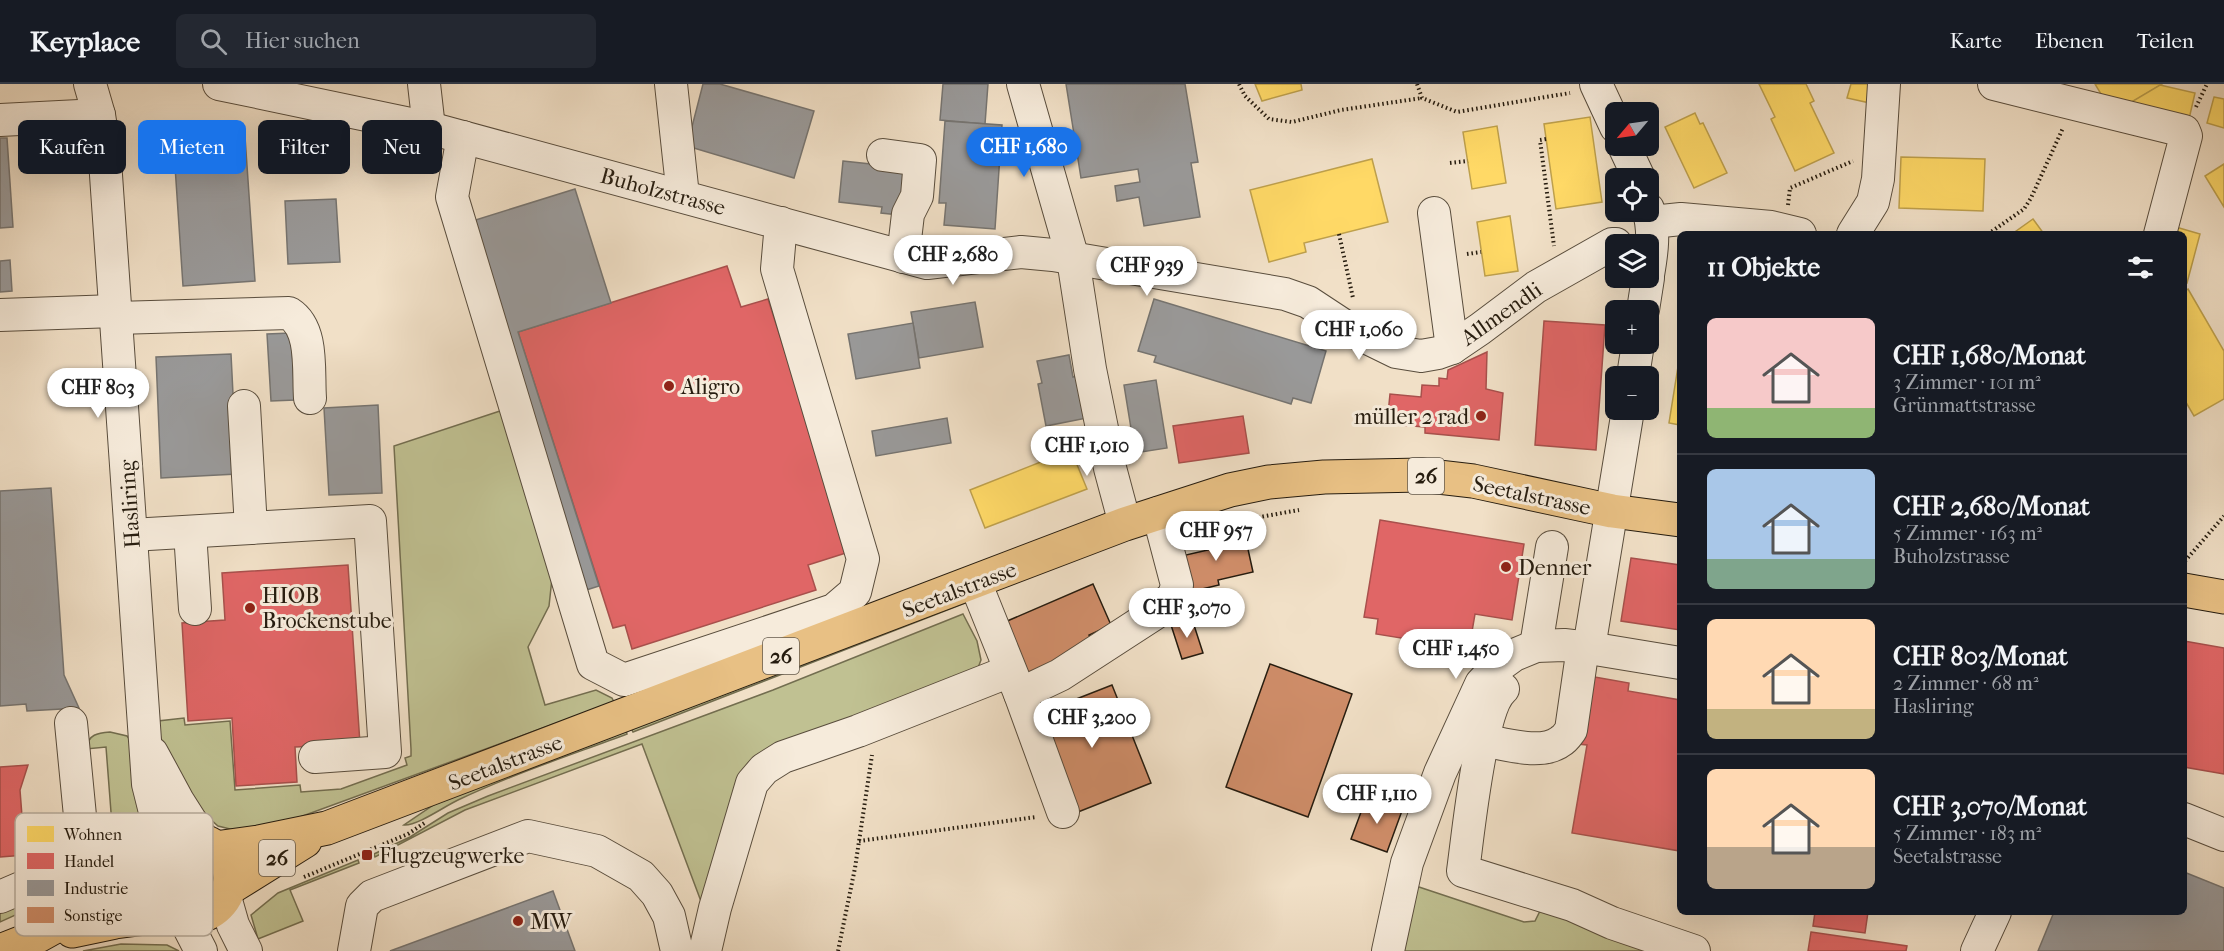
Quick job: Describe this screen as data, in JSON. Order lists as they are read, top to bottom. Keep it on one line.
{"streets":{"main road":["26","Seetalstrasse"],"street":["Buholzstrasse","Allmendli","Hasliring"]},"crossings":[["Buholzstrasse","Allmendli"]],"places":{"other":["Aligro","müller 2 rad","Denner","HIOB Brockenstube","MW"],"transit":["Flugzeugwerke"]},"legend":["Wohnen","Handel","Industrie","Sonstige"],"north":"bottom left","page":{"header":"Keyplace","search":"Hier suchen","nav":["Karte","Ebenen","Teilen"],"map_buttons":["+","−"],"chip":["Kaufen","Mieten","Filter","Neu"],"price":["CHF 1,680","CHF 2,680","CHF 939","CHF 1,060","CHF 803","CHF 1,010","CHF 957","CHF 3,070","CHF 1,450","CHF 3,200","CHF 1,110"],"heading":"11 Objekte","list":[{"name":"CHF 1,680/Monat","note":"3 Zimmer · 101 m² · Grünmattstrasse"},{"name":"CHF 2,680/Monat","note":"5 Zimmer · 163 m² · Buholzstrasse"},{"name":"CHF 803/Monat","note":"2 Zimmer · 68 m² · Hasliring"},{"name":"CHF 3,070/Monat","note":"5 Zimmer · 183 m² · Seetalstrasse"}]}}
